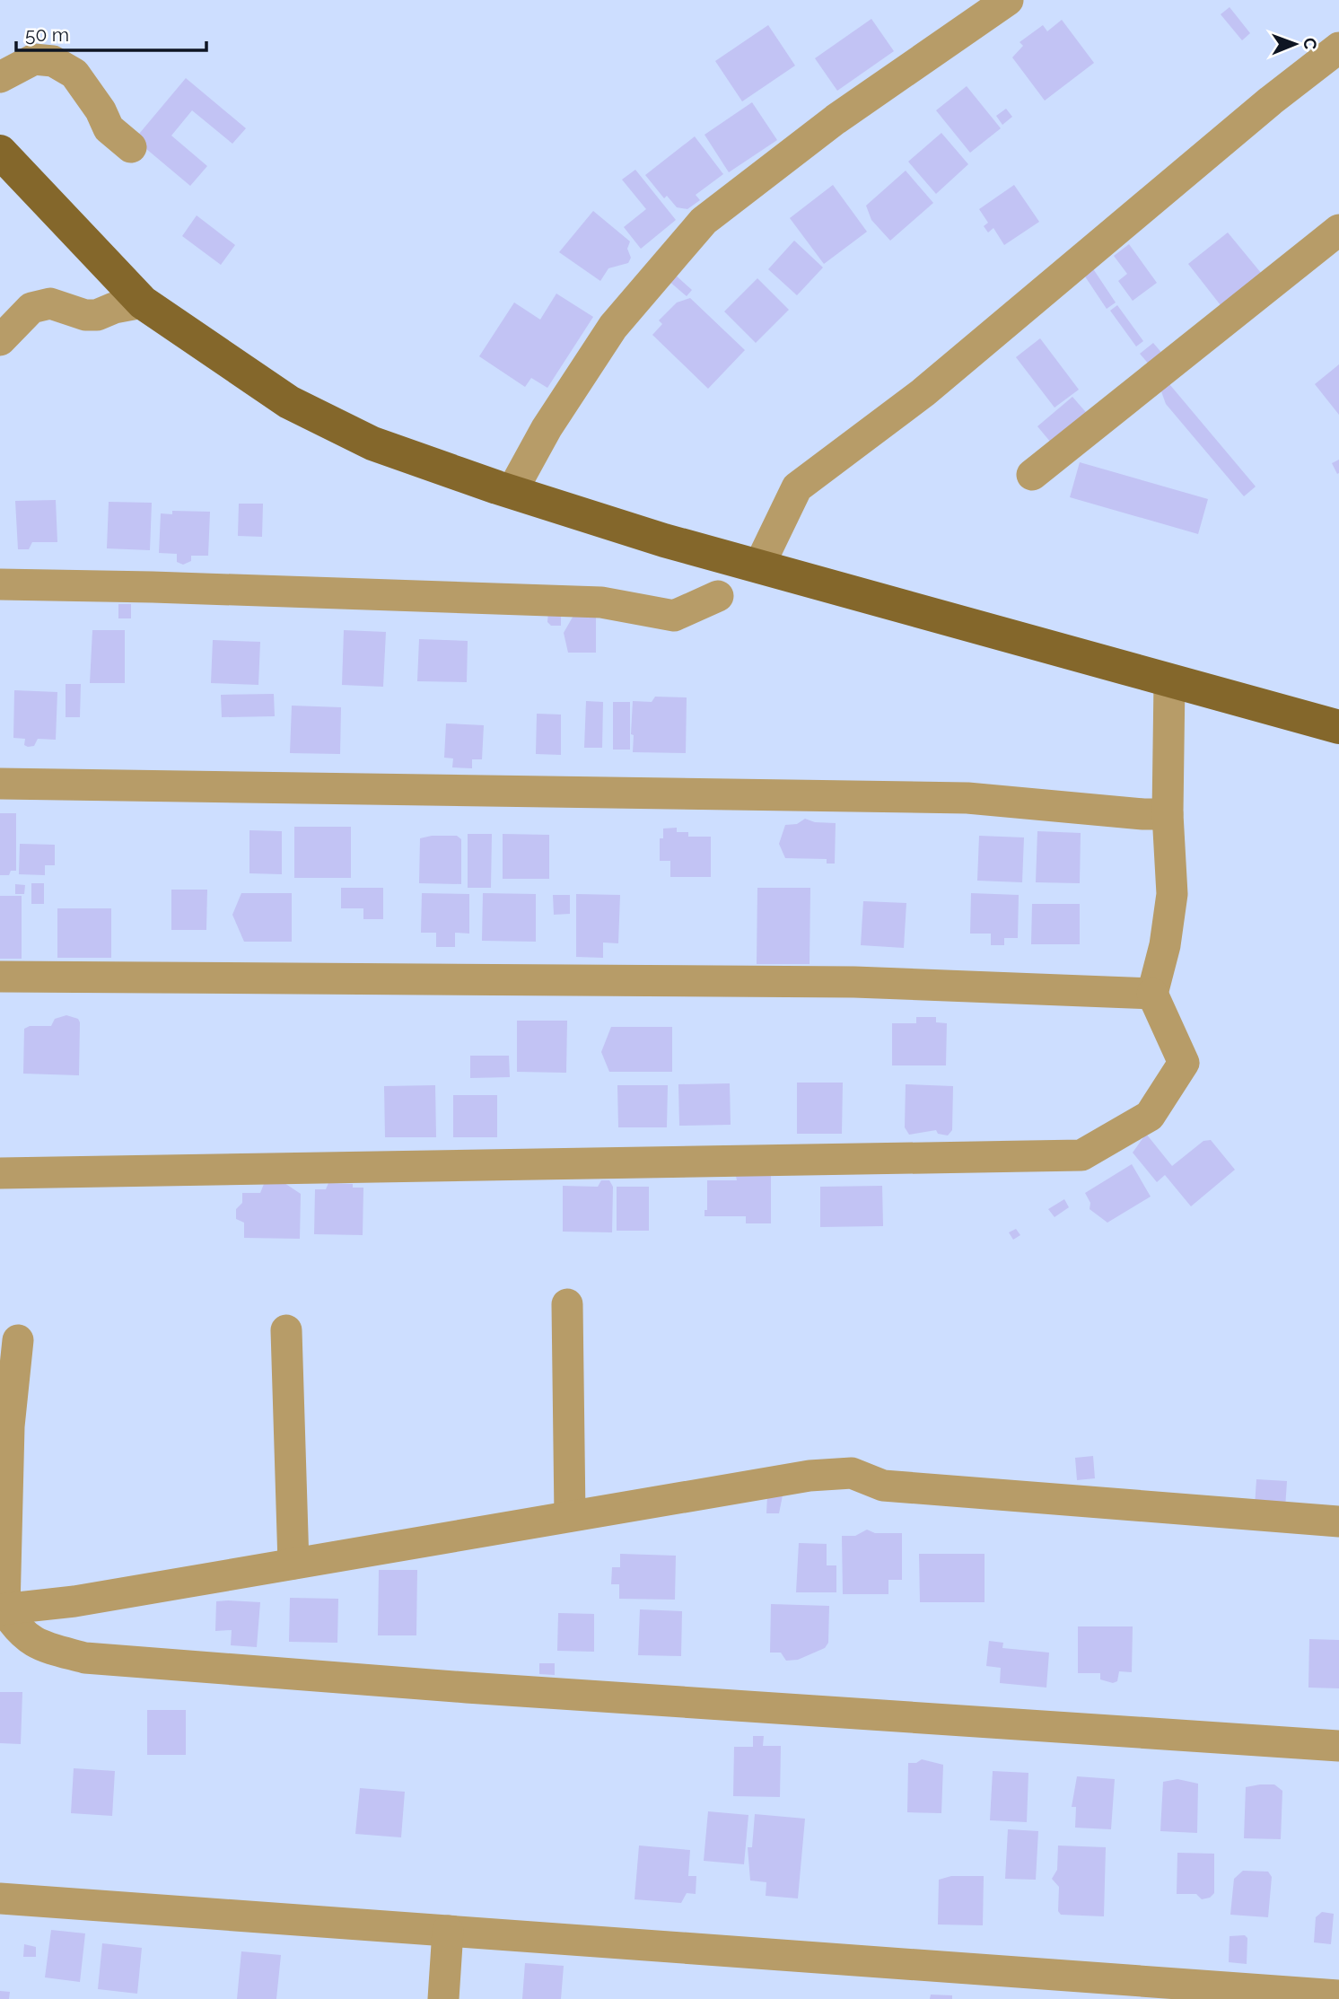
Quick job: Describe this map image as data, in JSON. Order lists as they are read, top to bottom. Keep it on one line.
{"scale_bar":"50 m","north":"right"}
